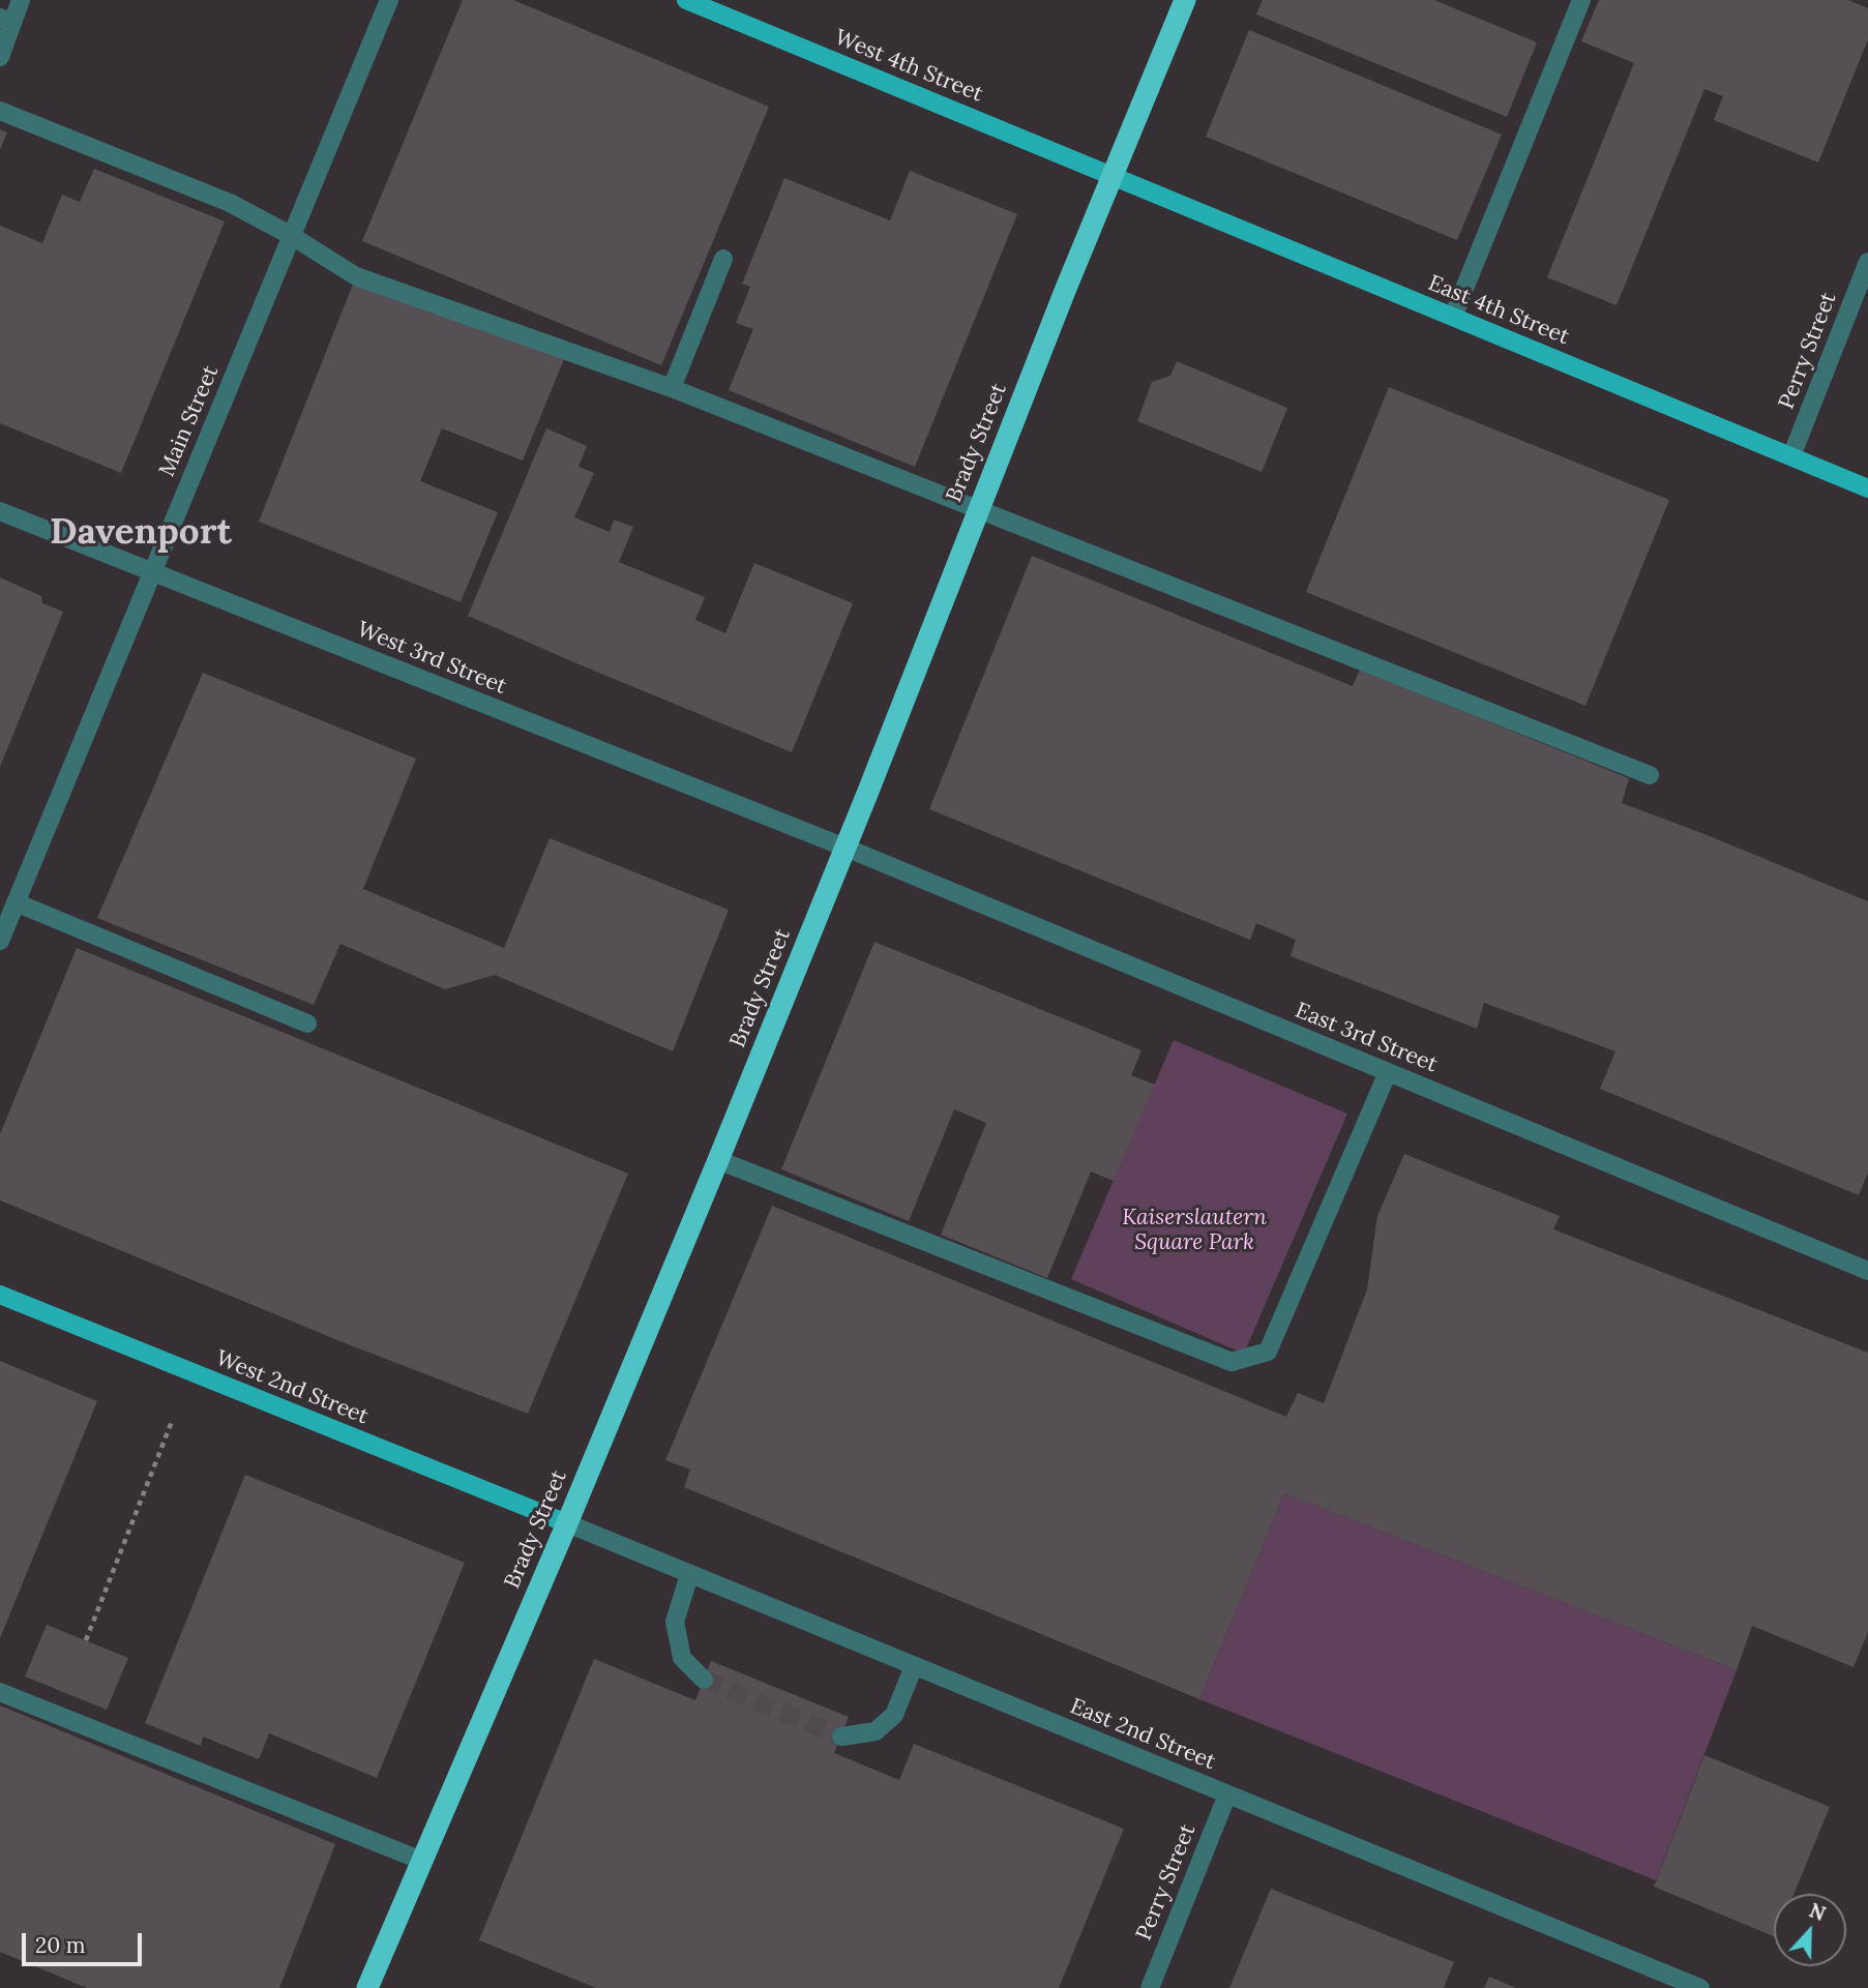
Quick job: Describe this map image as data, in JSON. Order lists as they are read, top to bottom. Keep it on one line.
{"streets":{"highway":["Brady Street"],"main road":["West 4th Street","East 4th Street","West 2nd Street"],"street":["Perry Street","Main Street","West 3rd Street","East 3rd Street","East 2nd Street"]},"crossings":[["West 4th Street","East 4th Street"],["West 4th Street","Brady Street"],["East 4th Street","Perry Street"],["East 4th Street","Brady Street"],["Perry Street","East 2nd Street"],["Main Street","West 3rd Street"],["Brady Street","West 3rd Street"],["Brady Street","East 3rd Street"],["Brady Street","West 2nd Street"],["Brady Street","East 2nd Street"],["West 3rd Street","East 3rd Street"],["West 2nd Street","East 2nd Street"]],"districts":["Davenport"],"parks":["Kaiserslautern Square Park"],"scale_bar":"20 m","north":"top"}
